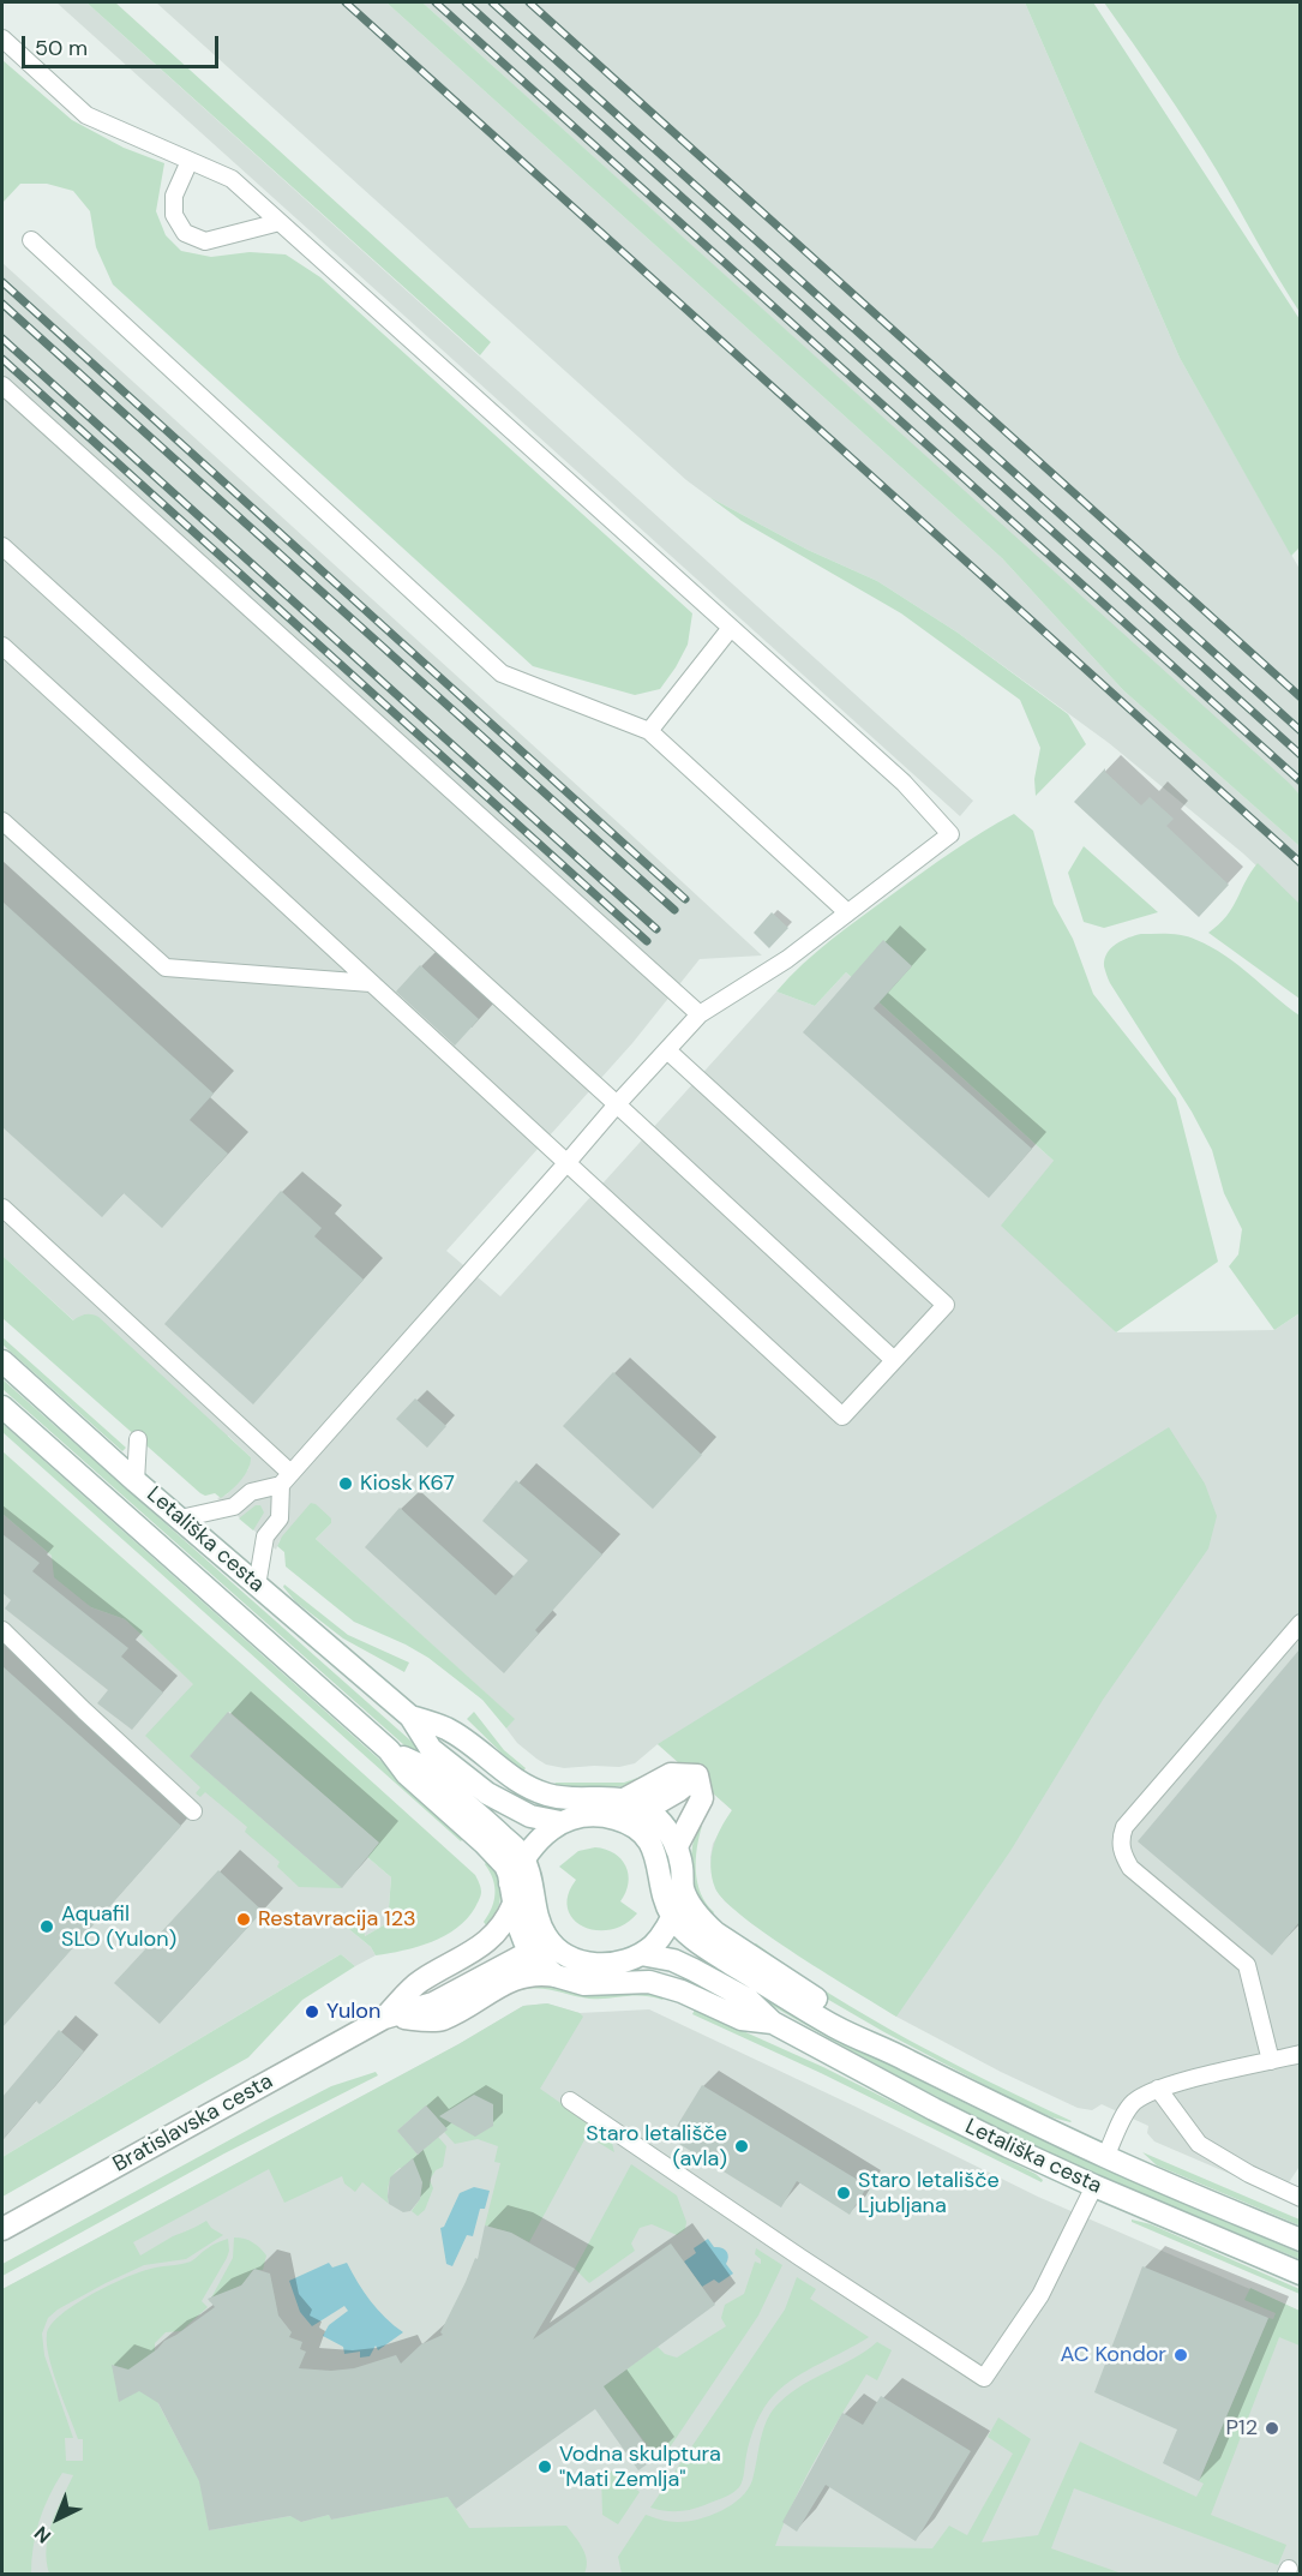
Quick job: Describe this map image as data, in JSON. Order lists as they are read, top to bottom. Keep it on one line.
{"streets":{"main road":["Letališka cesta","Bratislavska cesta"]},"crossings":[["Letališka cesta","Bratislavska cesta"]],"places":["Kiosk K67","Restavracija 123","Aquafil SLO (Yulon)","Yulon","Staro letališče (avla)","Staro letališče Ljubljana","AC Kondor","P12","Vodna skulptura \"Mati Zemlja\""],"scale_bar":"50 m","north":"bottom left"}
